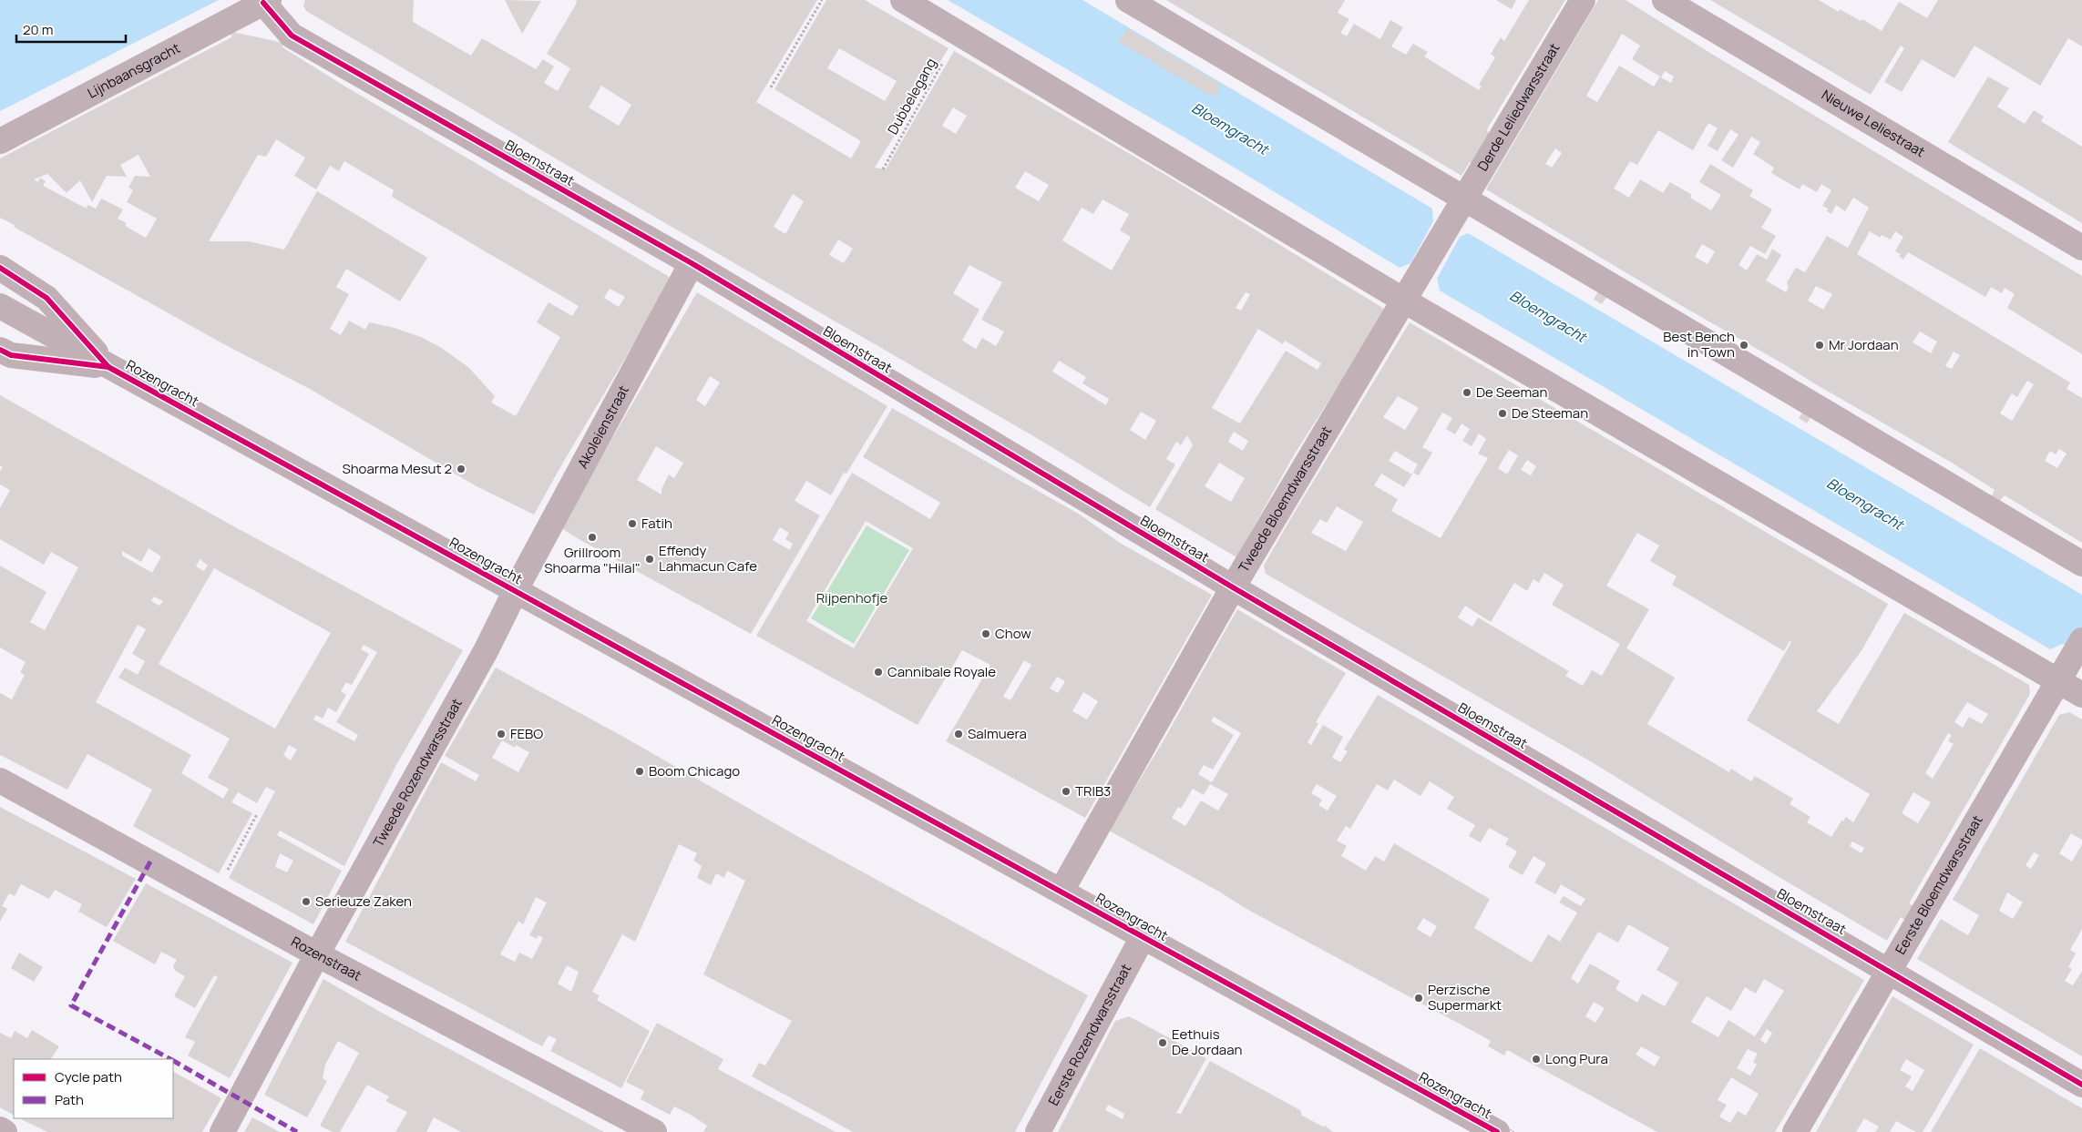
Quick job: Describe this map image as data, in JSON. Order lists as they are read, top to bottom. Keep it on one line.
{"streets":{"street":["Lijnbaansgracht","Derde Leliedwarsstraat","Nieuwe Leliestraat","Bloemstraat","Rozengracht","Akoleienstraat","Tweede Bloemdwarsstraat","Tweede Rozendwarsstraat","Eerste Bloemdwarsstraat","Rozenstraat","Eerste Rozendwarsstraat"],"path":["Dubbelegang"]},"crossings":[["Lijnbaansgracht","Bloemstraat"],["Derde Leliedwarsstraat","Tweede Bloemdwarsstraat"],["Bloemstraat","Akoleienstraat"],["Bloemstraat","Tweede Bloemdwarsstraat"],["Bloemstraat","Eerste Bloemdwarsstraat"],["Rozengracht","Akoleienstraat"],["Rozengracht","Tweede Bloemdwarsstraat"],["Rozengracht","Tweede Rozendwarsstraat"],["Rozengracht","Eerste Rozendwarsstraat"],["Akoleienstraat","Tweede Rozendwarsstraat"],["Tweede Rozendwarsstraat","Rozenstraat"]],"water":["Bloemgracht"],"parks":["Rijpenhofje"],"places":["Best Bench in Town","Mr Jordaan","De Seeman","De Steeman","Shoarma Mesut 2","Fatih","Grillroom Shoarma \"Hilal\"","Effendy Lahmacun Cafe","Chow","Cannibale Royale","FEBO","Salmuera","Boom Chicago","TRIB3","Serieuze Zaken","Perzische Supermarkt","Eethuis De Jordaan","Long Pura"],"legend":["Cycle path","Path"],"scale_bar":"20 m"}
